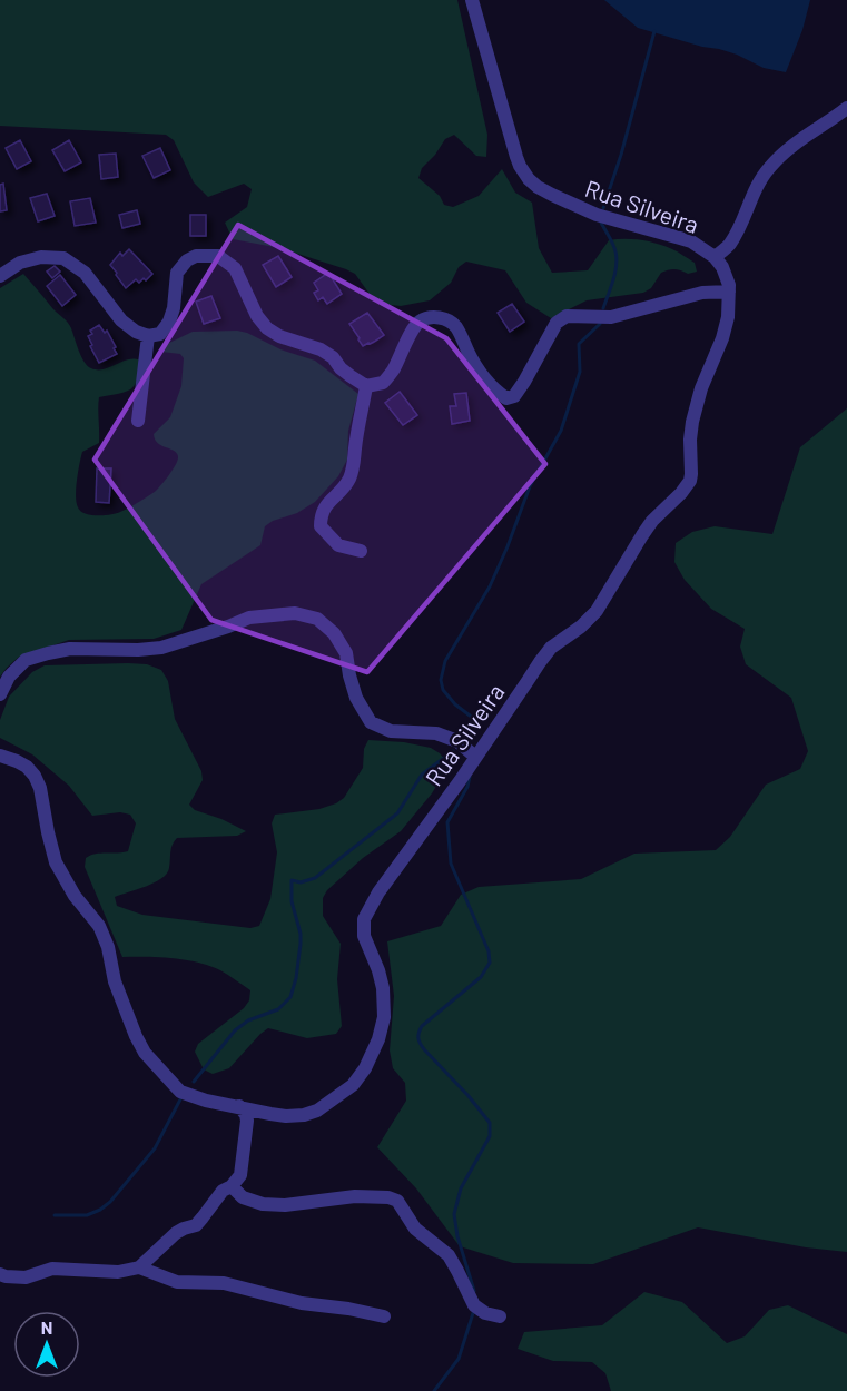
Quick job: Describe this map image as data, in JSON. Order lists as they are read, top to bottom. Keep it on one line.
{"streets":{"street":["Rua Silveira"]},"north":"top"}
